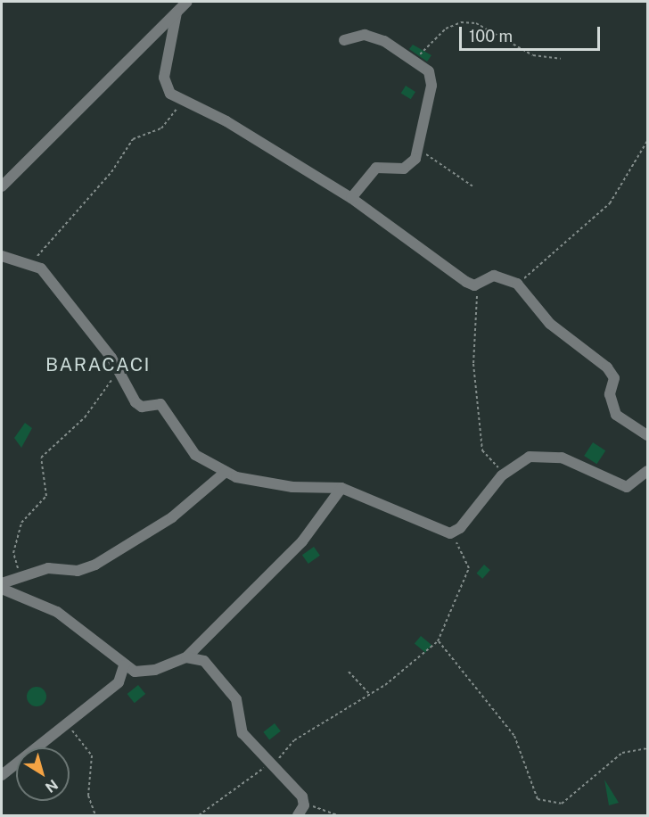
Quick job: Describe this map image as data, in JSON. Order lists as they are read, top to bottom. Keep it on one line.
{"districts":["BARACACI"],"scale_bar":"100 m","north":"bottom right"}
